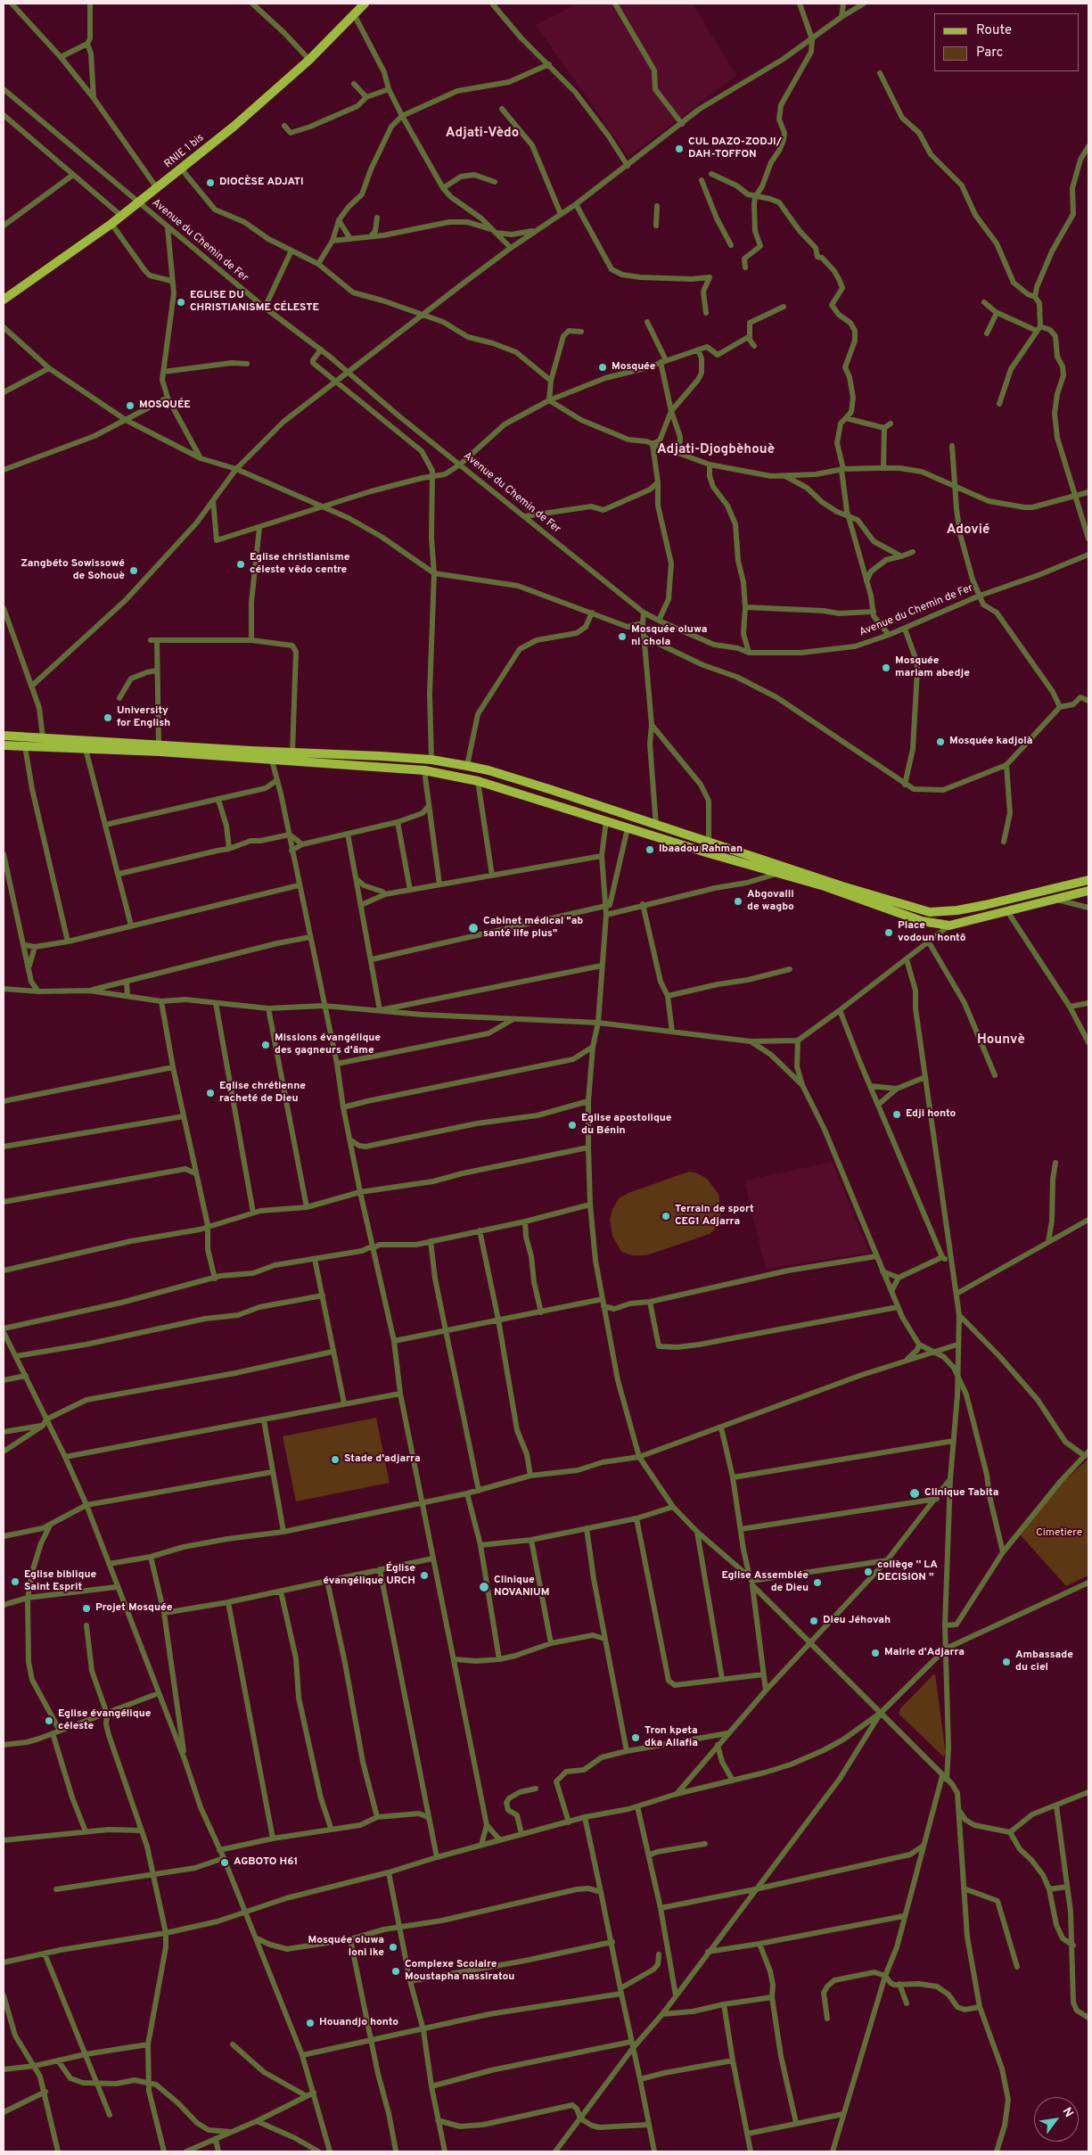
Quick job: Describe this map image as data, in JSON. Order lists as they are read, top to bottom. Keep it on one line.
{"streets":{"main road":["RNIE 1 bis"],"street":["Avenue du Chemin de Fer"]},"crossings":[["RNIE 1 bis","Avenue du Chemin de Fer"]],"districts":["Adjati-Vèdo","Adjati-Djogbèhouè","Adovié","Hounvè"],"parks":["Cimetiere"],"places":["CUL DAZO-ZODJI/ DAH-TOFFON","DIOCÈSE ADJATI","EGLISE DU CHRISTIANISME CÉLESTE","Mosquée","MOSQUÉE","Eglise christianisme céleste vêdo centre","Zangbéto Sowissowé de Sohouè","Mosquée oluwa ni chola","Mosquée mariam abedje","University for English","Mosquée kadjolà","Ibaadou Rahman","Abgovalli de wagbo","Cabinet médical \"ab santé life plus\"","Place vodoun hontô","Missions évangélique des gagneurs d'âme","Eglise chrétienne racheté de Dieu","Edji honto","Eglise apostolique du Bénin","Terrain de sport CEG1 Adjarra","Stade d'adjarra","Clinique Tabita","collège '' LA DECISION ''","Église évangélique URCH","Eglise biblique Saint Esprit","Eglise Assemblée de Dieu","Clinique NOVANIUM","Projet Mosquée","Dieu Jéhovah","Mairie d'Adjarra","Ambassade du ciel","Eglise évangélique céleste","Tron kpeta dka Allafia","AGBOTO H61","Mosquée oluwa loni ike","Complexe Scolaire Moustapha nassiratou","Houandjo honto"],"legend":["Route","Parc"],"north":"top right"}
